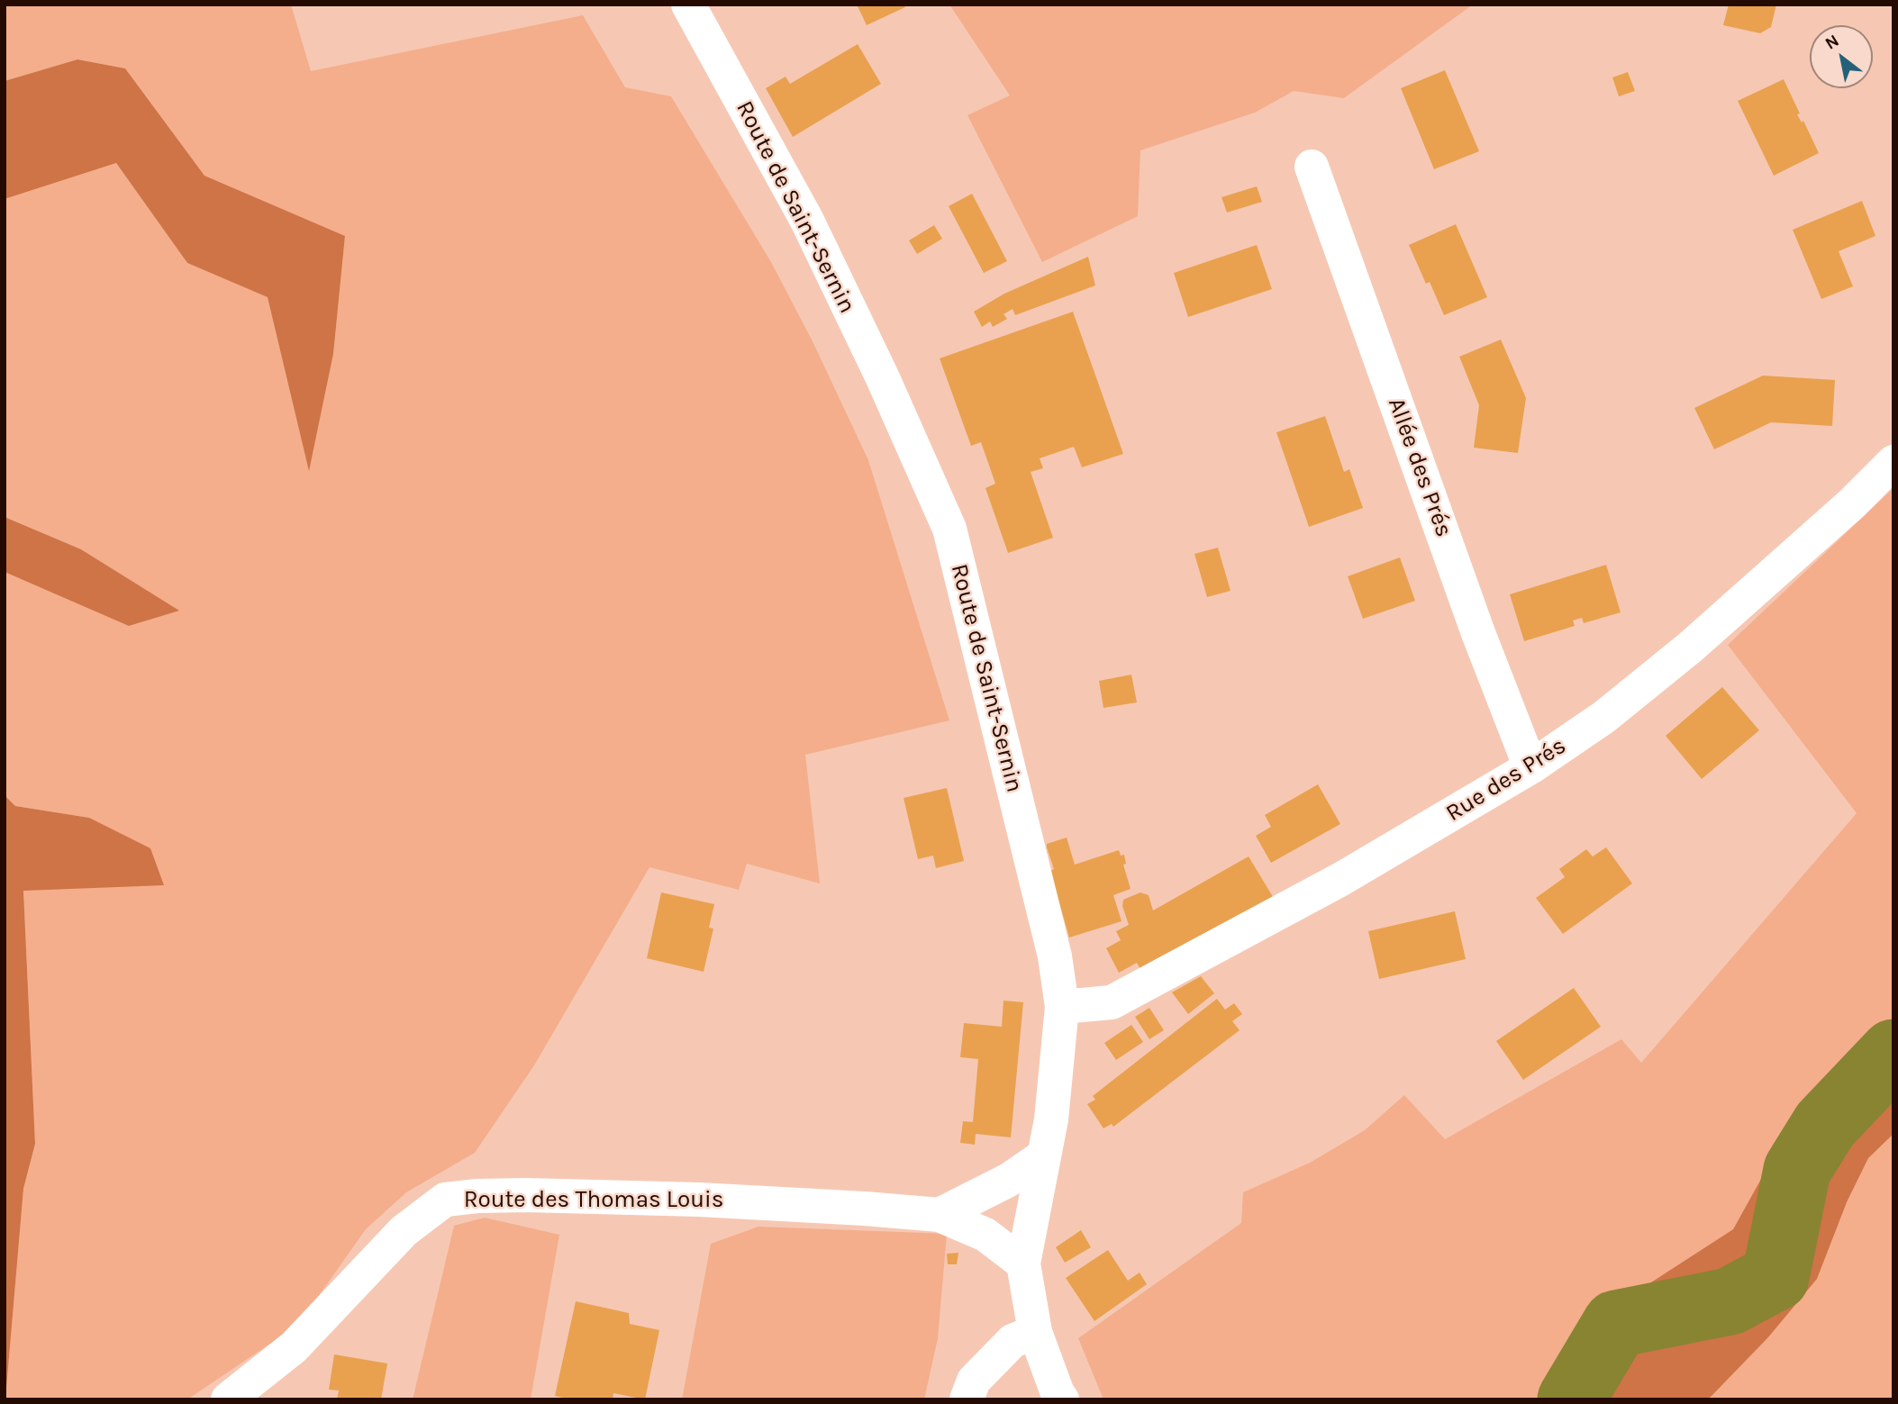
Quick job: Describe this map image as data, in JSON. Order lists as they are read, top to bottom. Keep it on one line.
{"streets":{"street":["Route de Saint-Sernin","Allée des Prés","Rue des Prés","Route des Thomas Louis"]},"crossings":[["Route de Saint-Sernin","Rue des Prés"],["Route de Saint-Sernin","Route des Thomas Louis"],["Allée des Prés","Rue des Prés"]],"north":"top left"}
